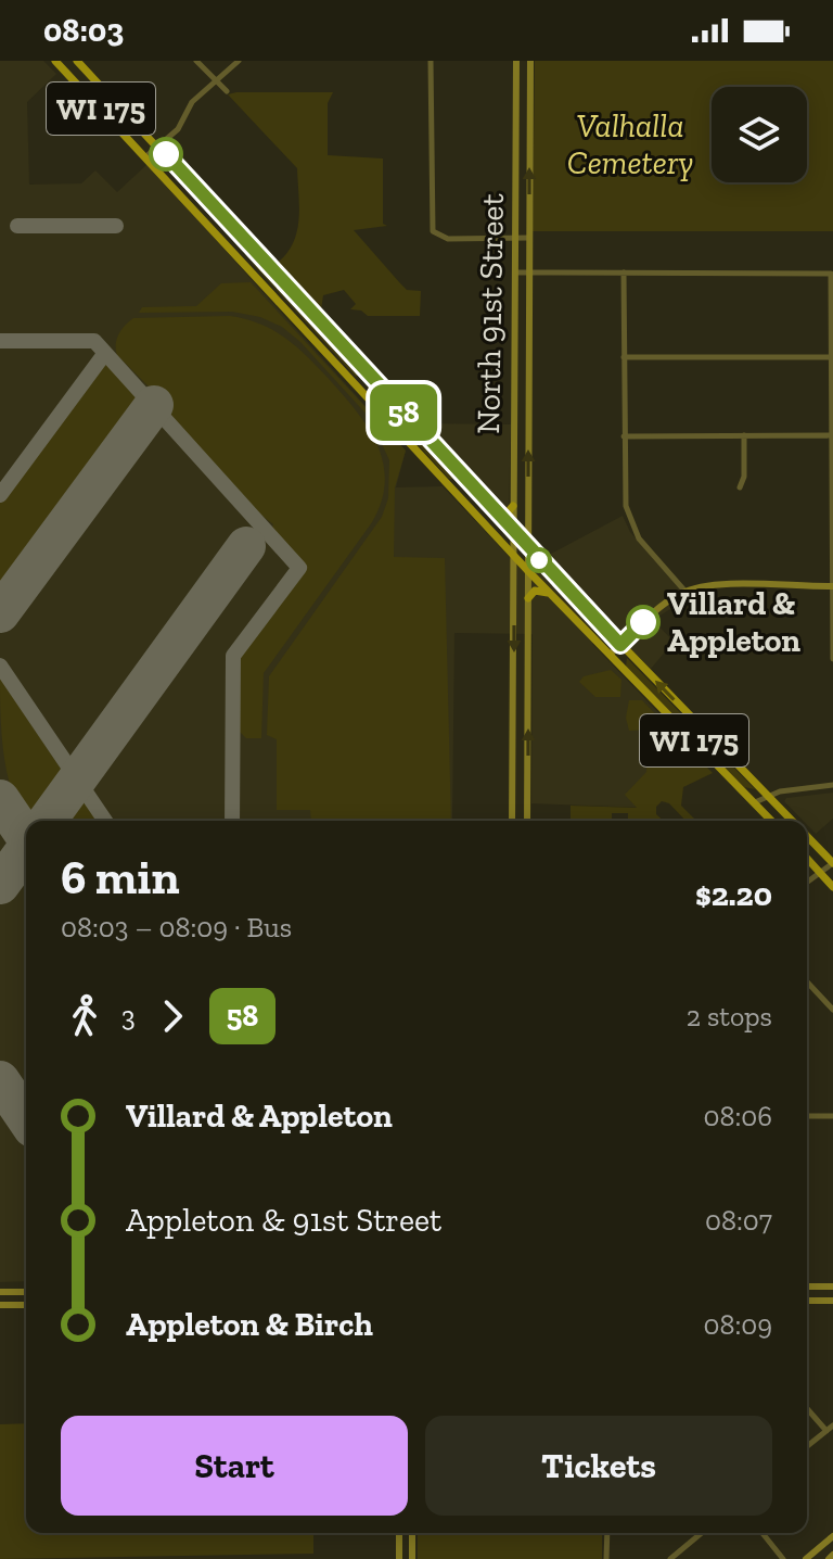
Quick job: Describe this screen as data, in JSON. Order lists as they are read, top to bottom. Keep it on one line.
{"streets":{"main road":["WI 175","North 91st Street"]},"crossings":[["WI 175","North 91st Street"]],"parks":["Valhalla Cemetery"],"places":["Villard & Appleton"],"lines":["bus line 58"],"page":{"status":"08:03","on_map":"58","heading":["6 min","08:03 – 08:09 · Bus","$2.20"],"legs":["3","58","2 stops"],"list":[{"name":"Villard & Appleton","value":"08:06"},{"name":"Appleton & 91st Street","value":"08:07"},{"name":"Appleton & Birch","value":"08:09"}],"buttons":["Start","Tickets"]}}
